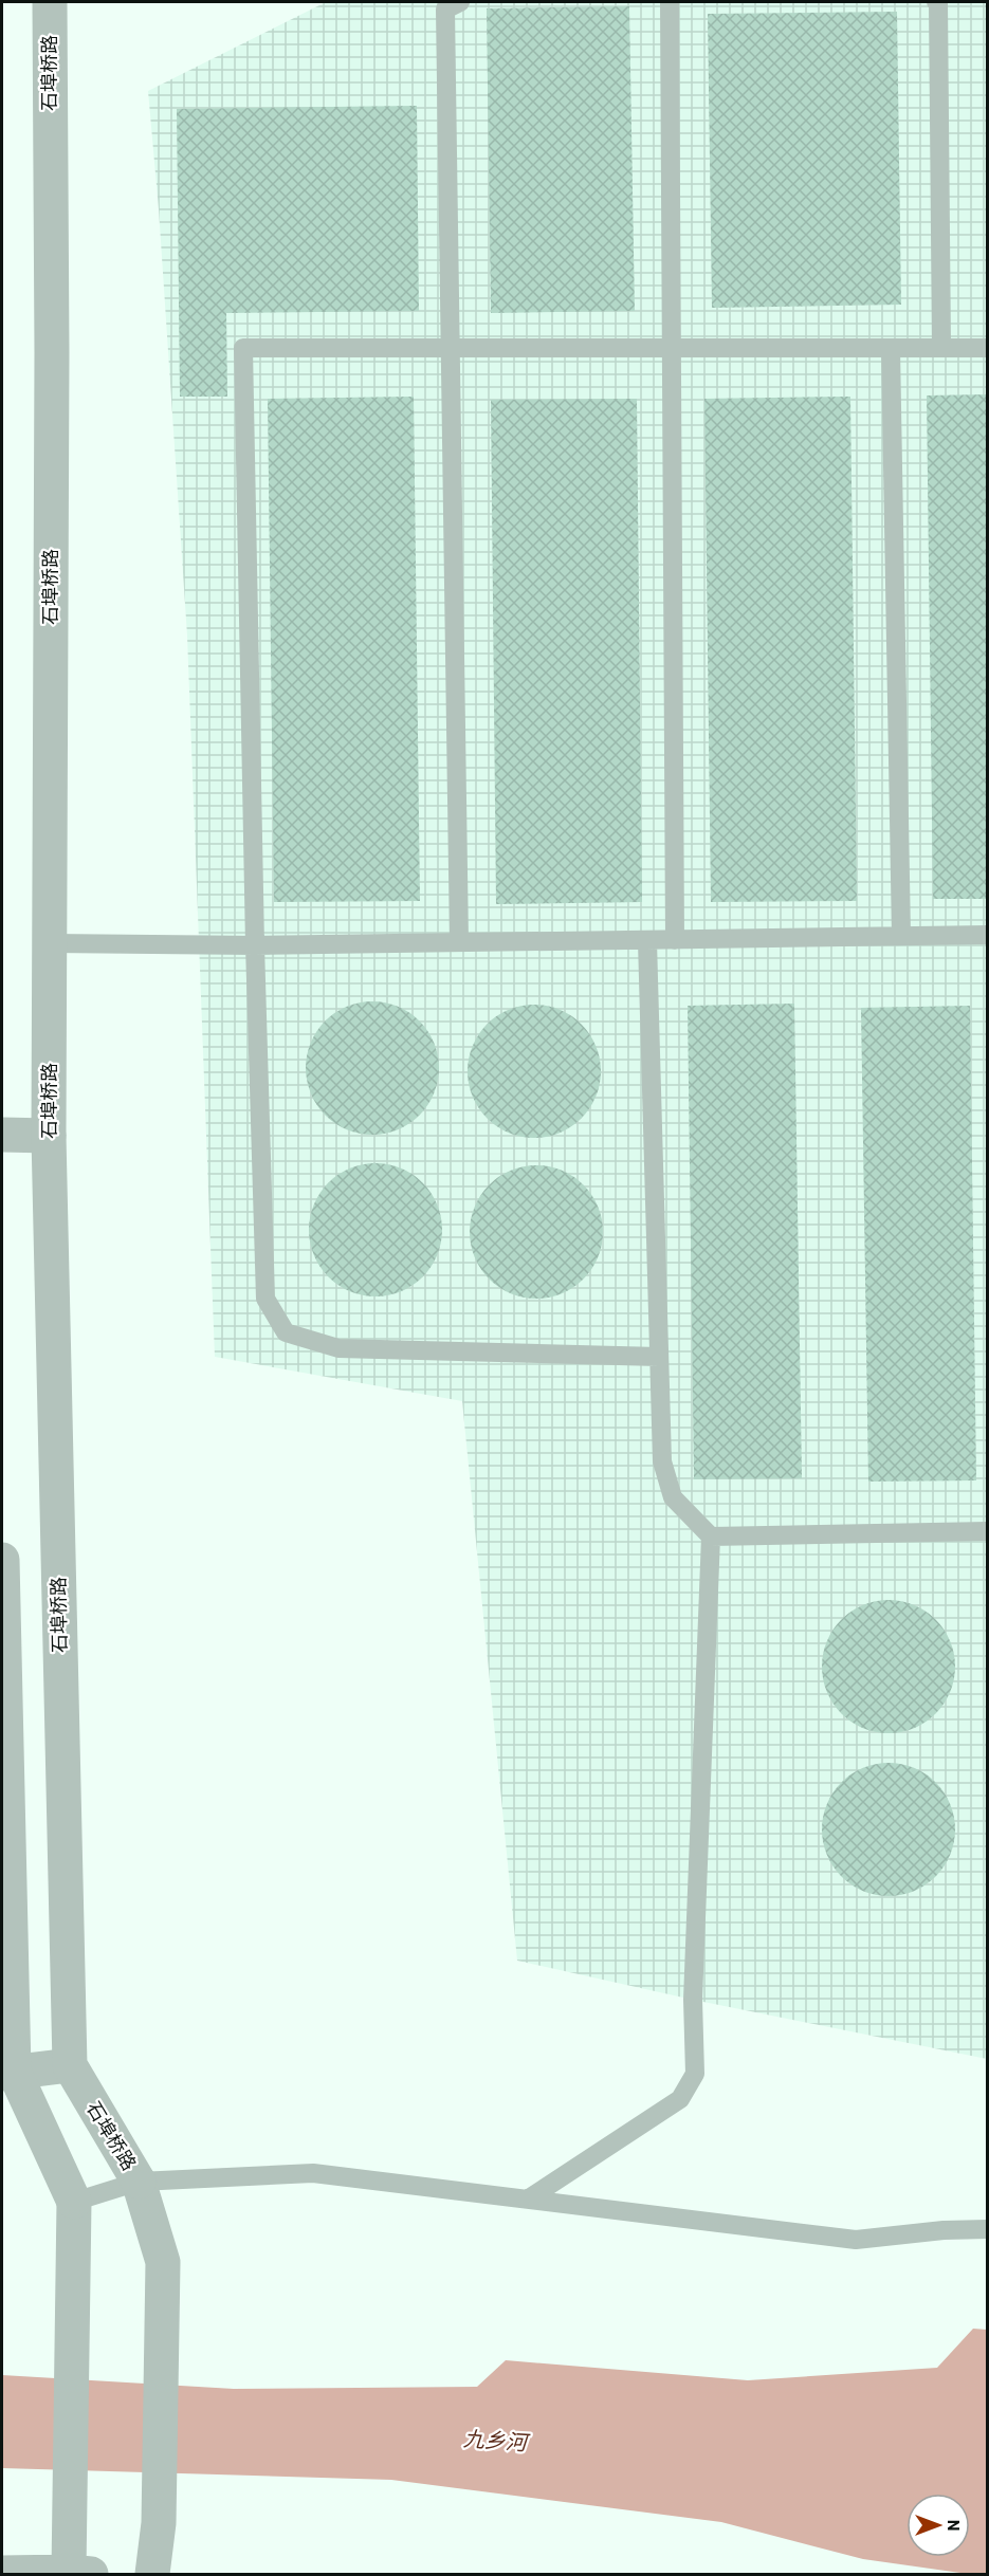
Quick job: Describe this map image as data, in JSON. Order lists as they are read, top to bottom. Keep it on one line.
{"streets":{"street":["石埠桥路"]},"water":["九乡河"],"north":"right"}
